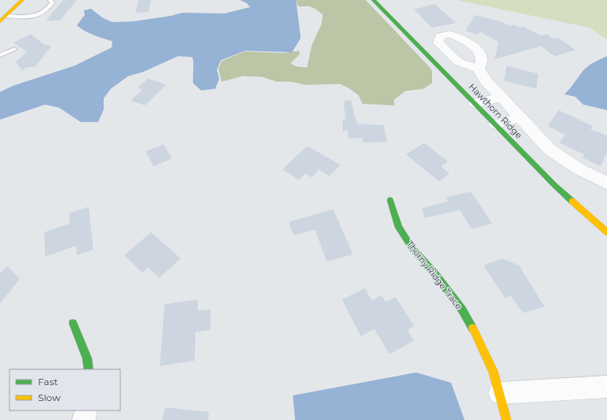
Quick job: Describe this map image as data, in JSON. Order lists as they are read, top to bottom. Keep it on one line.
{"streets":{"street":["Hawthorn Ridge","Thorny Ridge Trace"]},"legend":["Fast","Slow"]}
